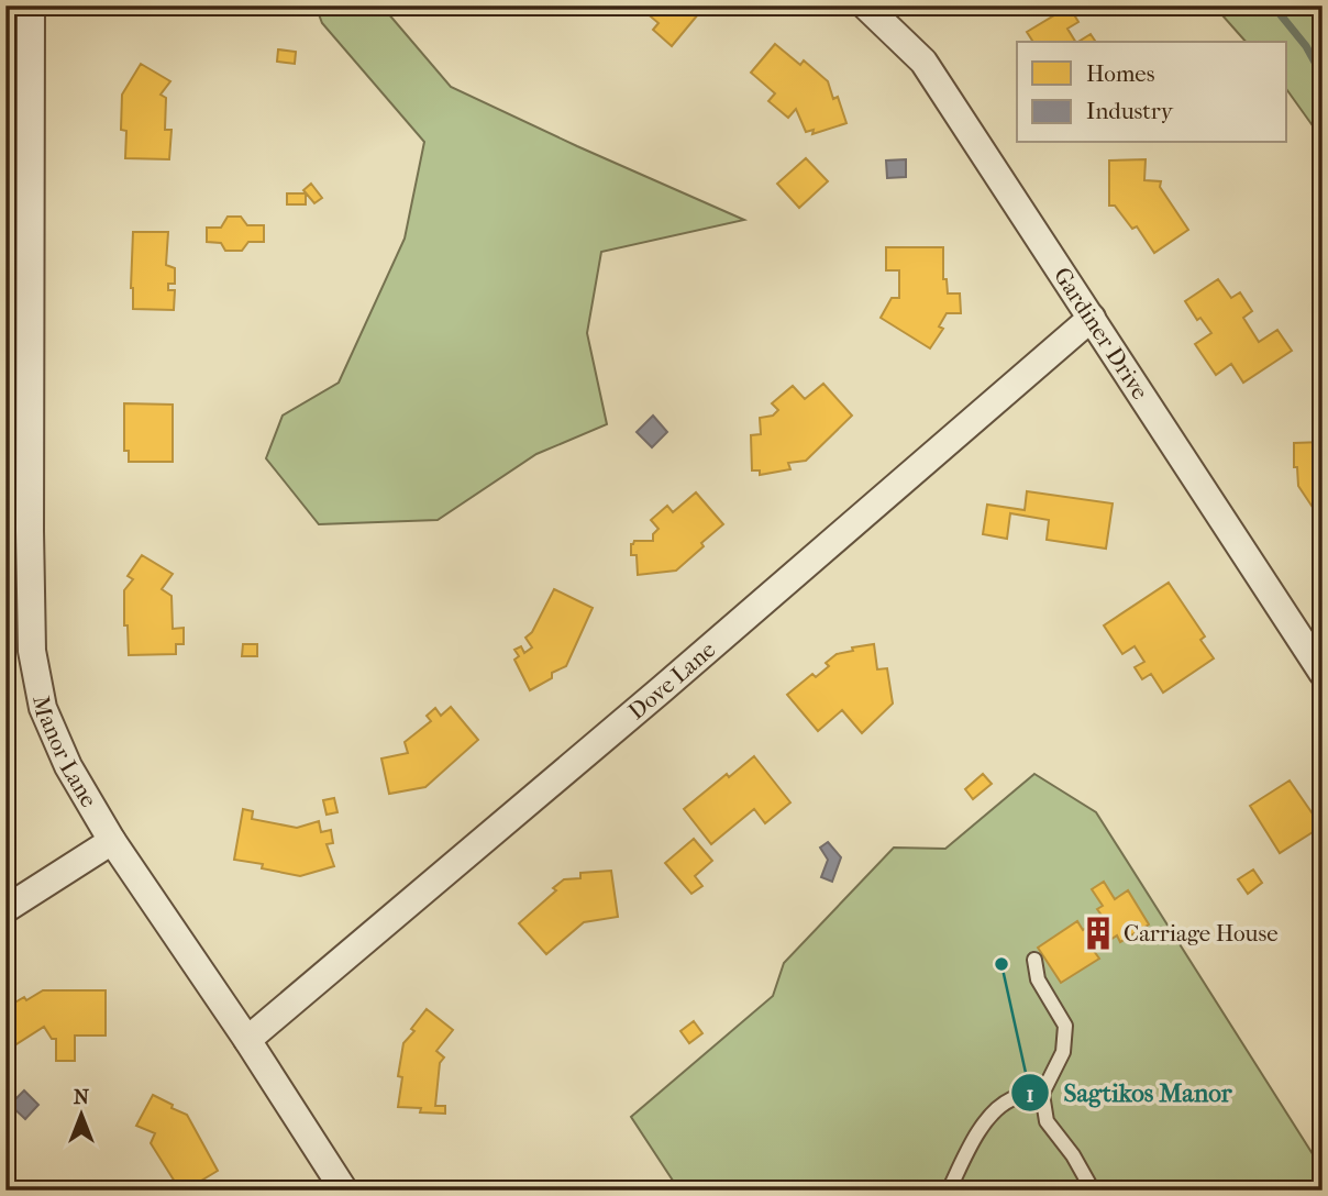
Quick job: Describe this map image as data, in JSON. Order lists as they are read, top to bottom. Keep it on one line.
{"streets":{"street":["Gardiner Drive","Dove Lane","Manor Lane"]},"crossings":[["Gardiner Drive","Dove Lane"],["Dove Lane","Manor Lane"]],"places":{"building":["Carriage House"],"other":["Sagtikos Manor"]},"legend":["Homes","Industry"],"north":"top"}
